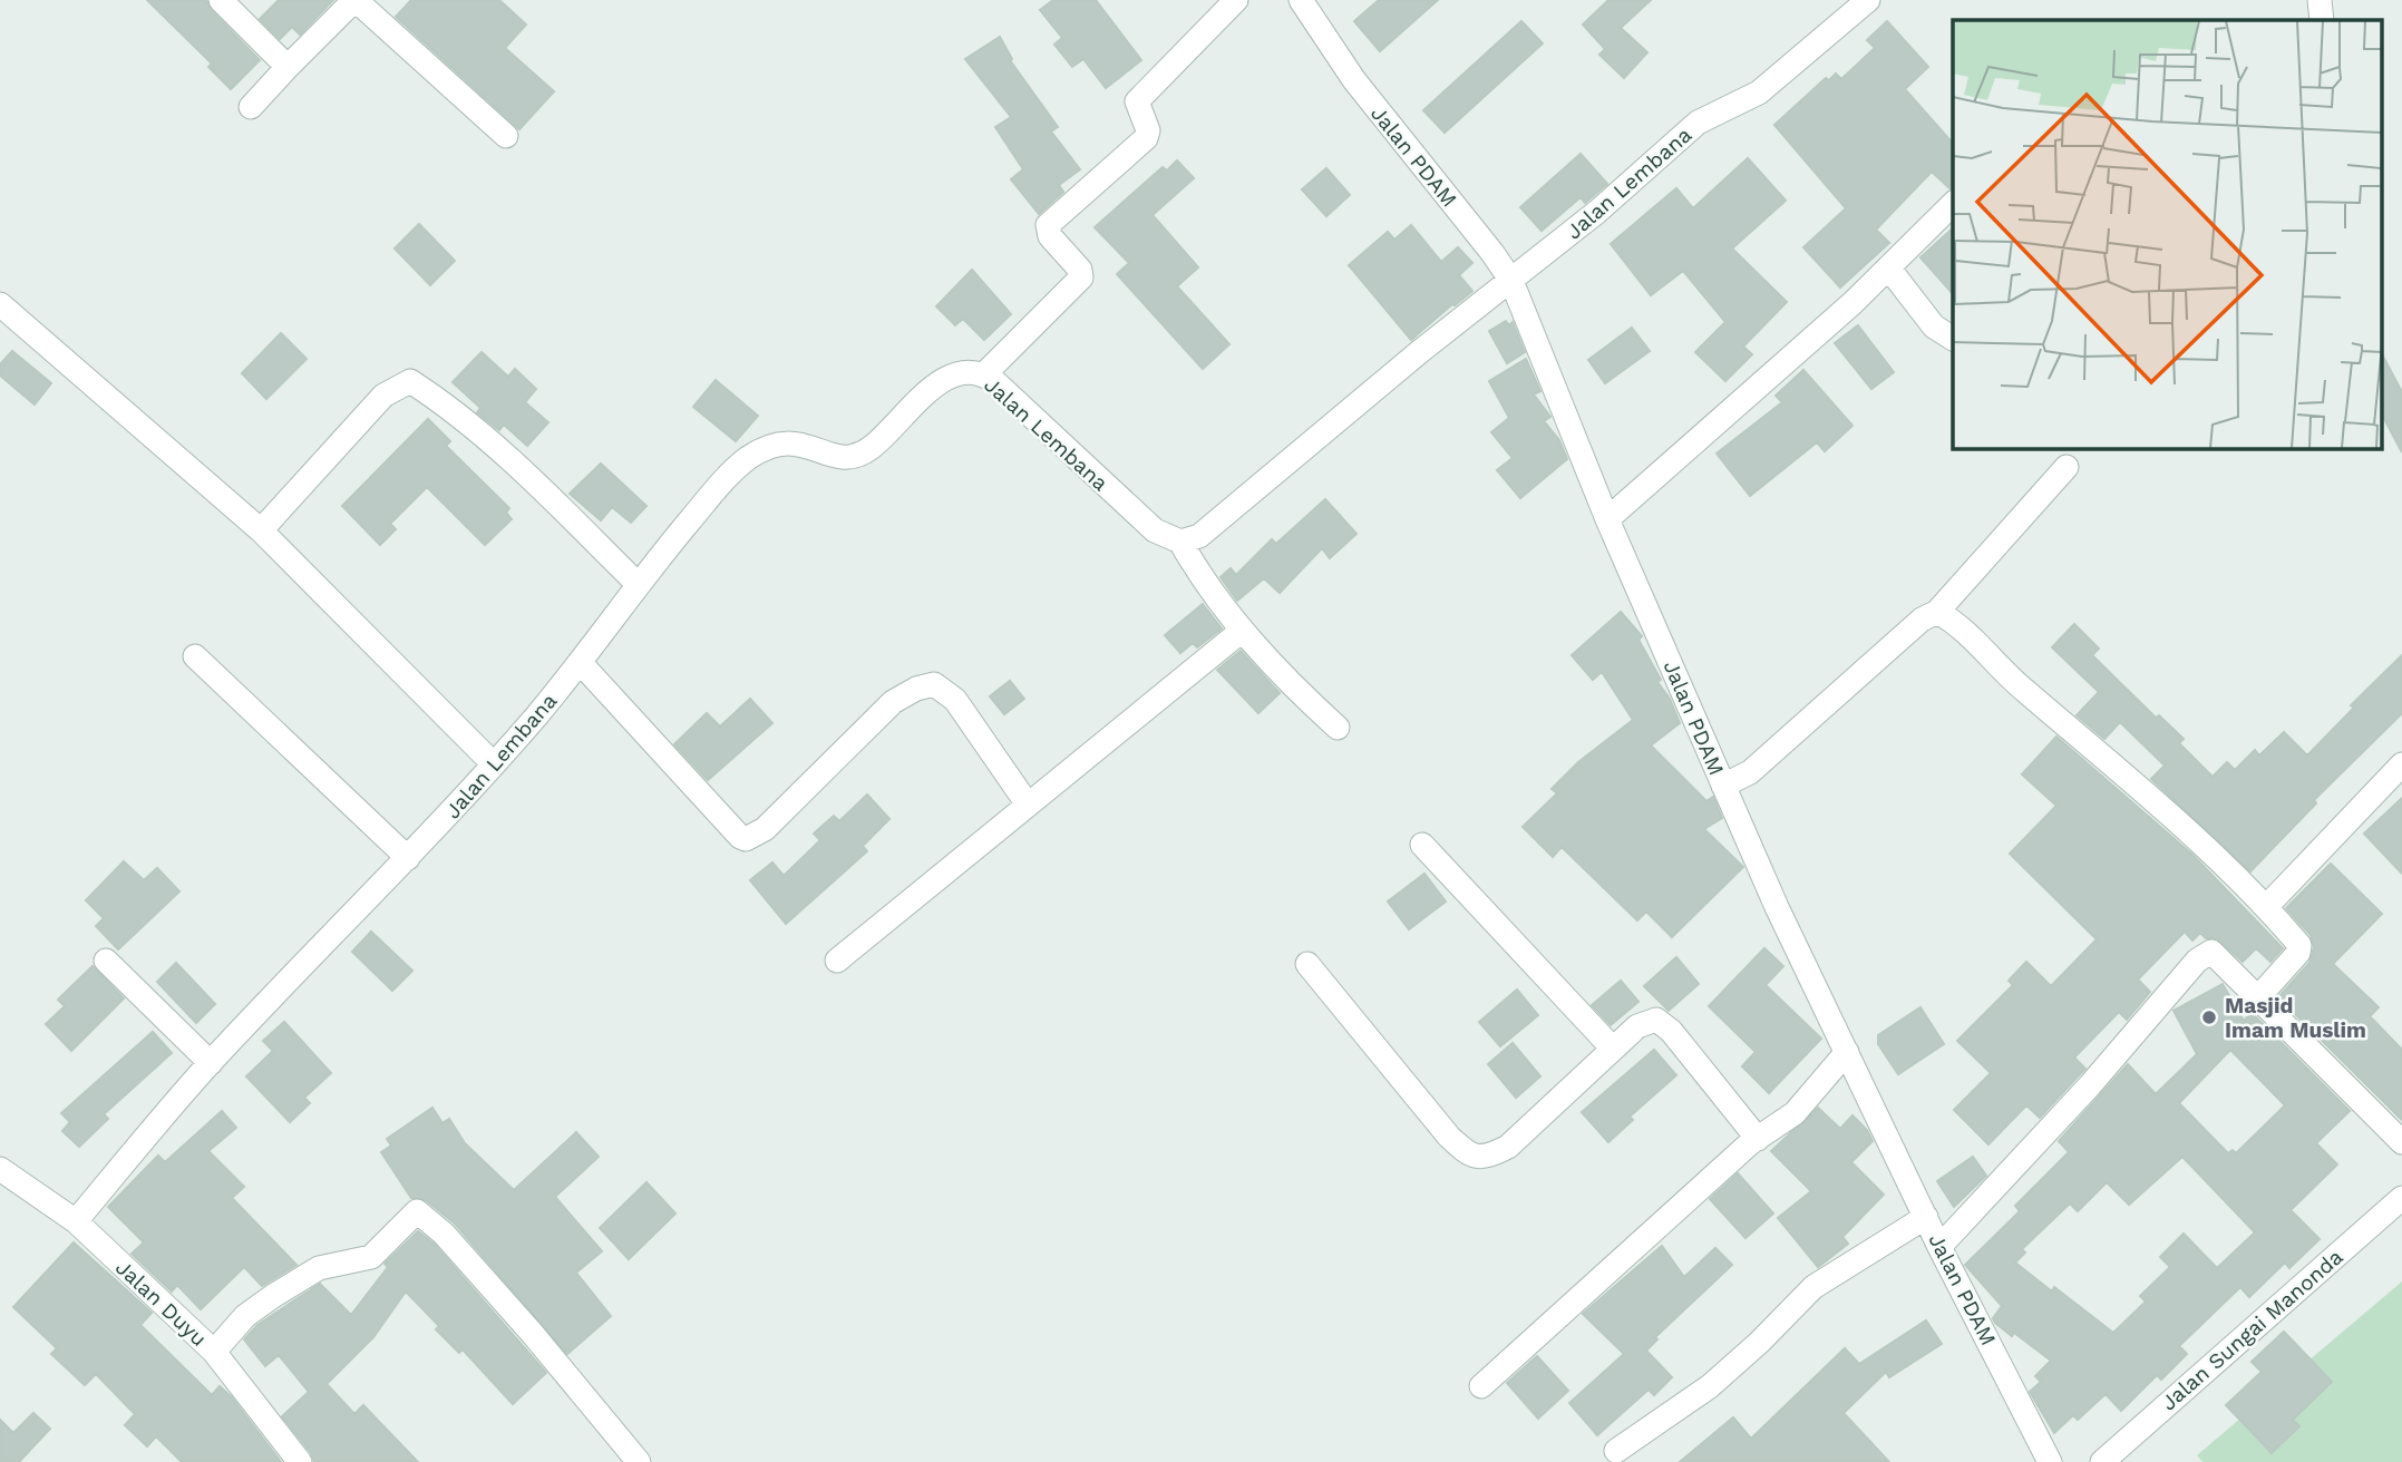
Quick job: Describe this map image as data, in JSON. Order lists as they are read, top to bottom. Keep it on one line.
{"streets":{"street":["Jalan PDAM","Jalan Lembana","Jalan Duyu","Jalan Sungai Manonda"]},"crossings":[["Jalan PDAM","Jalan Lembana"],["Jalan Lembana","Jalan Duyu"]],"places":["Masjid Imam Muslim"]}
